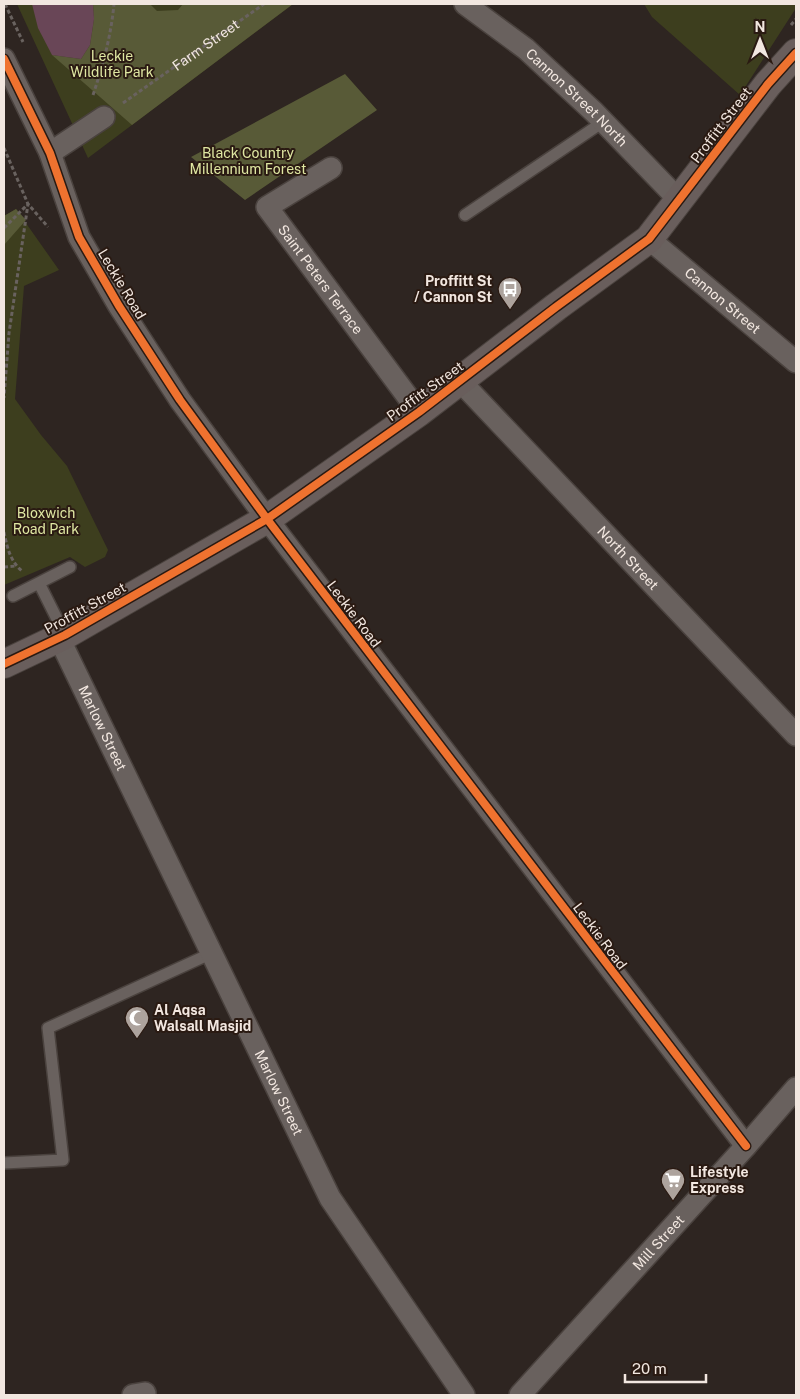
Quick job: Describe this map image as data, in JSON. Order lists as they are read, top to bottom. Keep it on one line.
{"streets":{"street":["Cannon Street North","Proffitt Street","Saint Peters Terrace","Leckie Road","Cannon Street","North Street","Marlow Street","Mill Street"],"path":["Farm Street"]},"crossings":[["Cannon Street North","Proffitt Street"],["Proffitt Street","Saint Peters Terrace"],["Proffitt Street","Leckie Road"],["Proffitt Street","Cannon Street"],["Proffitt Street","North Street"],["Proffitt Street","Marlow Street"],["Leckie Road","Mill Street"]],"parks":["Leckie Wildlife Park","Black Country Millennium Forest","Bloxwich Road Park"],"places":{"bus stop":["Proffitt St / Cannon St"],"mosque":["Al Aqsa Walsall Masjid"],"supermarket":["Lifestyle Express"]},"scale_bar":"20 m","north":"top"}
